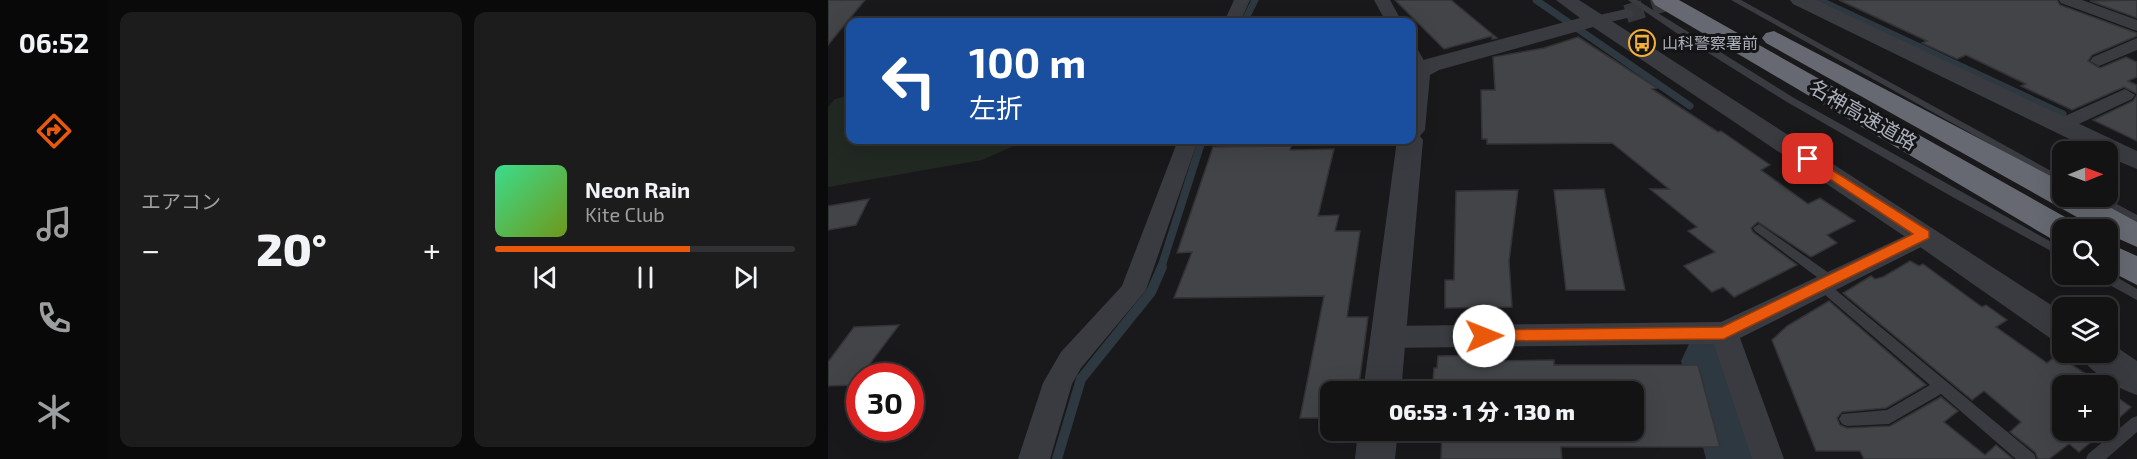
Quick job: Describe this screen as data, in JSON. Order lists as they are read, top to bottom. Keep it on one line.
{"streets":{"highway":["名神高速道路"]},"places":{"bus stop":["山科警察署前"]},"north":"right","page":{"tabs":"06:52","tile":"エアコン","turn":["100 m","左折"],"map_buttons":"+","song":["Neon Rain","Kite Club"],"heat":["−","20°","+"],"limit":"30","trip":"06:53 · 1 分 · 130 m"}}
